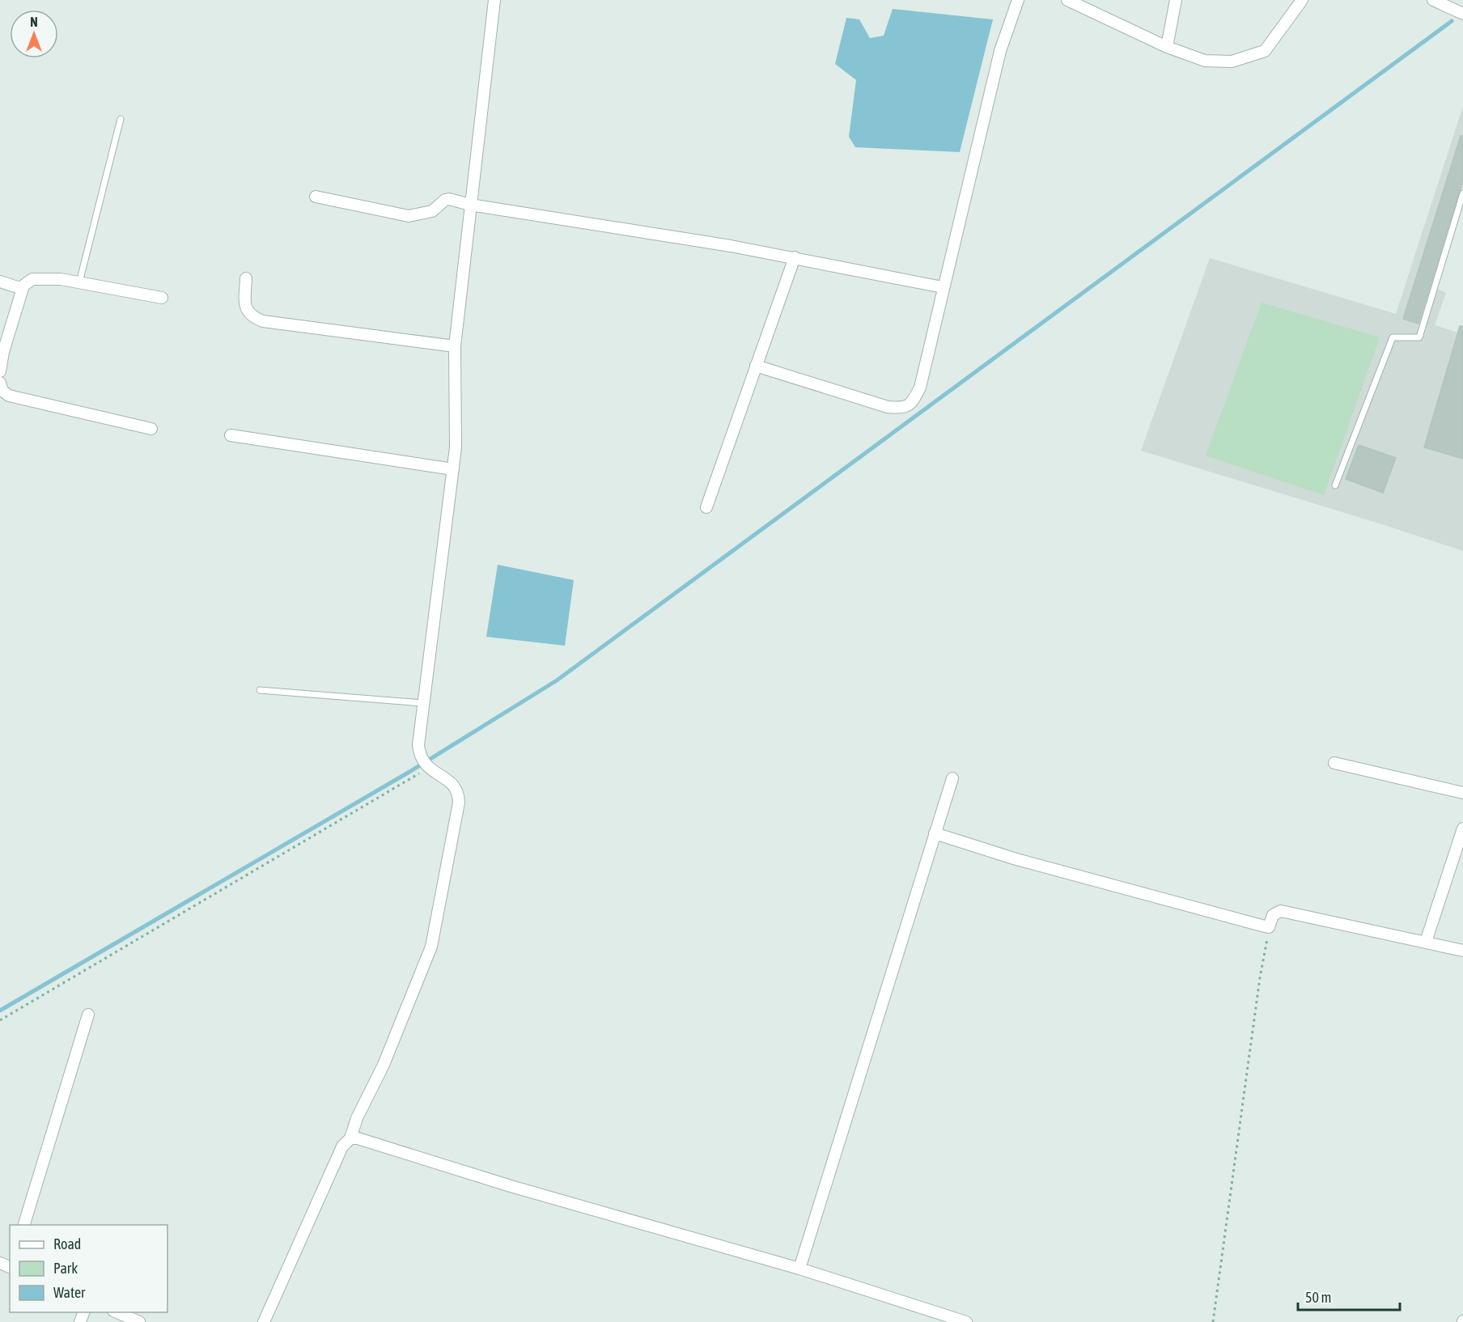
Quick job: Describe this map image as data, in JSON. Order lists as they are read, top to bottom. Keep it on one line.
{"legend":["Road","Park","Water"],"scale_bar":"50 m","north":"top"}
